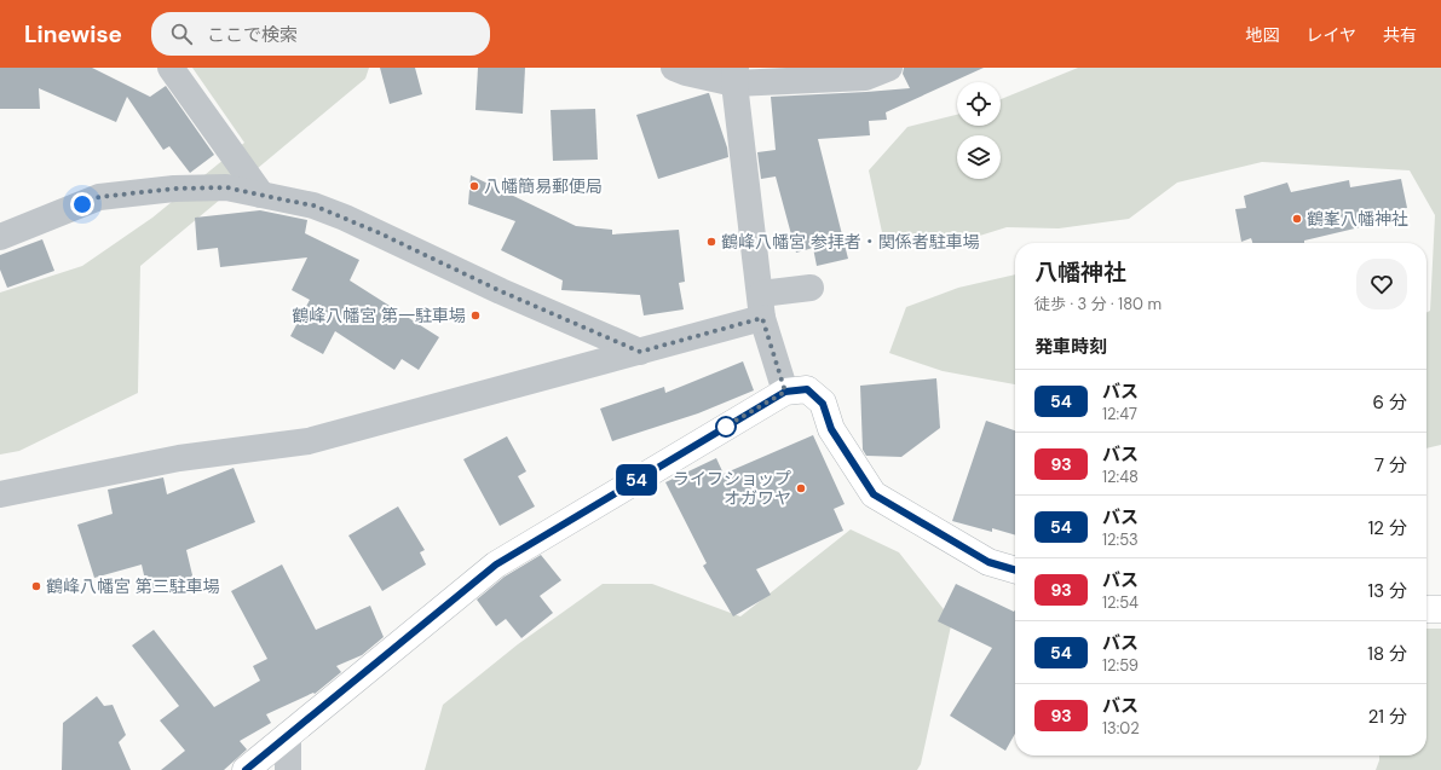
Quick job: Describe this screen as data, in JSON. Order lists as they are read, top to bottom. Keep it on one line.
{"places":["八幡簡易郵便局","鶴峯八幡神社","鶴峰八幡宮 参拝者・関係者駐車場","鶴峰八幡宮 第一駐車場","ライフショップ オガワヤ","鶴峰八幡宮 第三駐車場"],"lines":["bus line 54"],"page":{"header":"Linewise","search":"ここで検索","nav":["地図","レイヤ","共有"],"on_map":"54","heading":[["八幡神社","徒歩 · 3 分 · 180 m"],"発車時刻"],"list":[{"mark":"54","name":"バス","note":"12:47","value":"6 分"},{"mark":"93","name":"バス","note":"12:48","value":"7 分"},{"mark":"54","name":"バス","note":"12:53","value":"12 分"},{"mark":"93","name":"バス","note":"12:54","value":"13 分"},{"mark":"54","name":"バス","note":"12:59","value":"18 分"},{"mark":"93","name":"バス","note":"13:02","value":"21 分"}]}}
